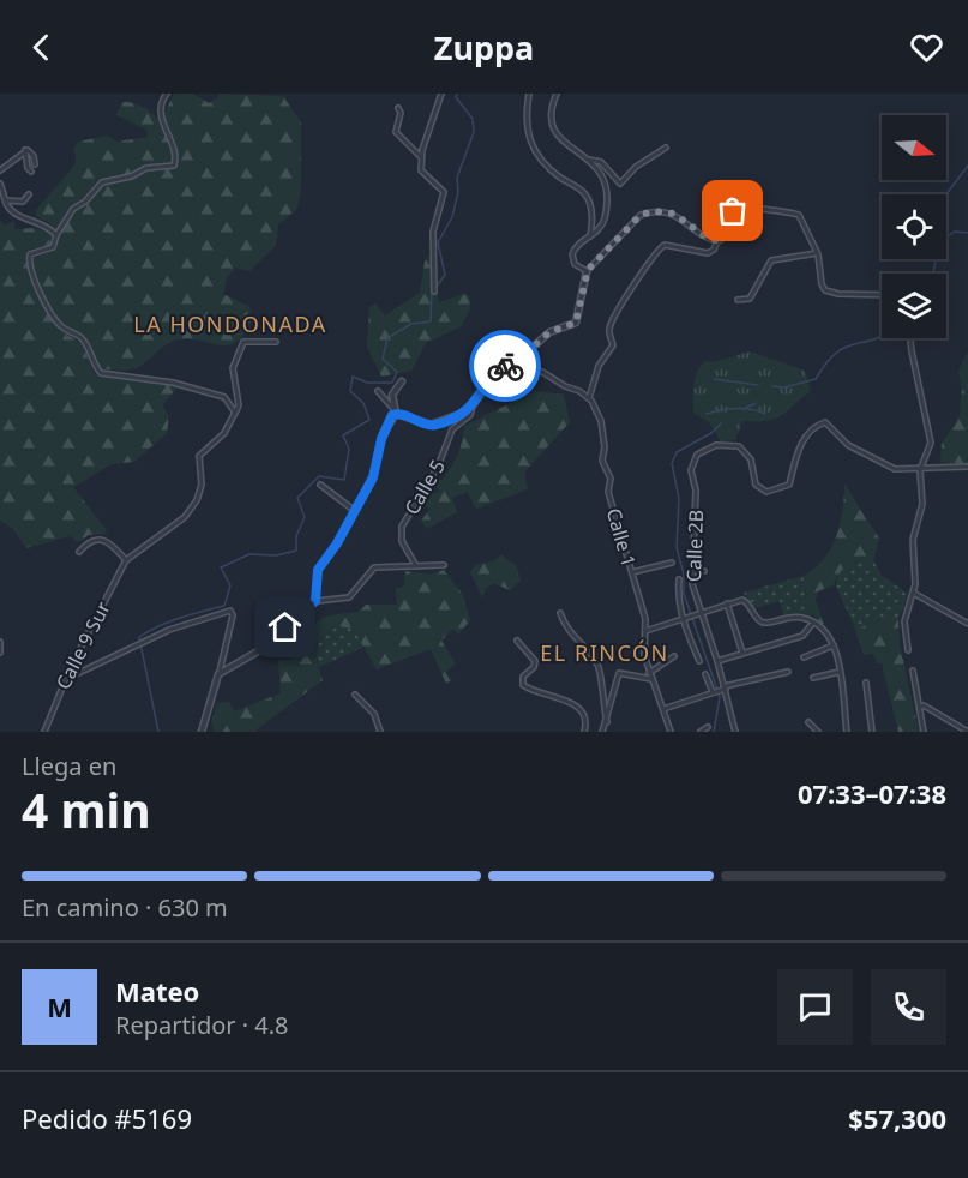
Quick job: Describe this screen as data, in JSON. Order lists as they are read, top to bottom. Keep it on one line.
{"streets":{"street":["Calle 5","Calle 1","Calle 2B","Calle 9 Sur"]},"districts":["LA HONDONADA","EL RINCÓN"],"north":"right","page":{"header":"Zuppa","heading":["4 min","Llega en","07:33–07:38"],"panel":["Mateo","Repartidor · 4.8","Pedido #5169","$57,300"],"bar":"En camino · 630 m","round":"M"}}
